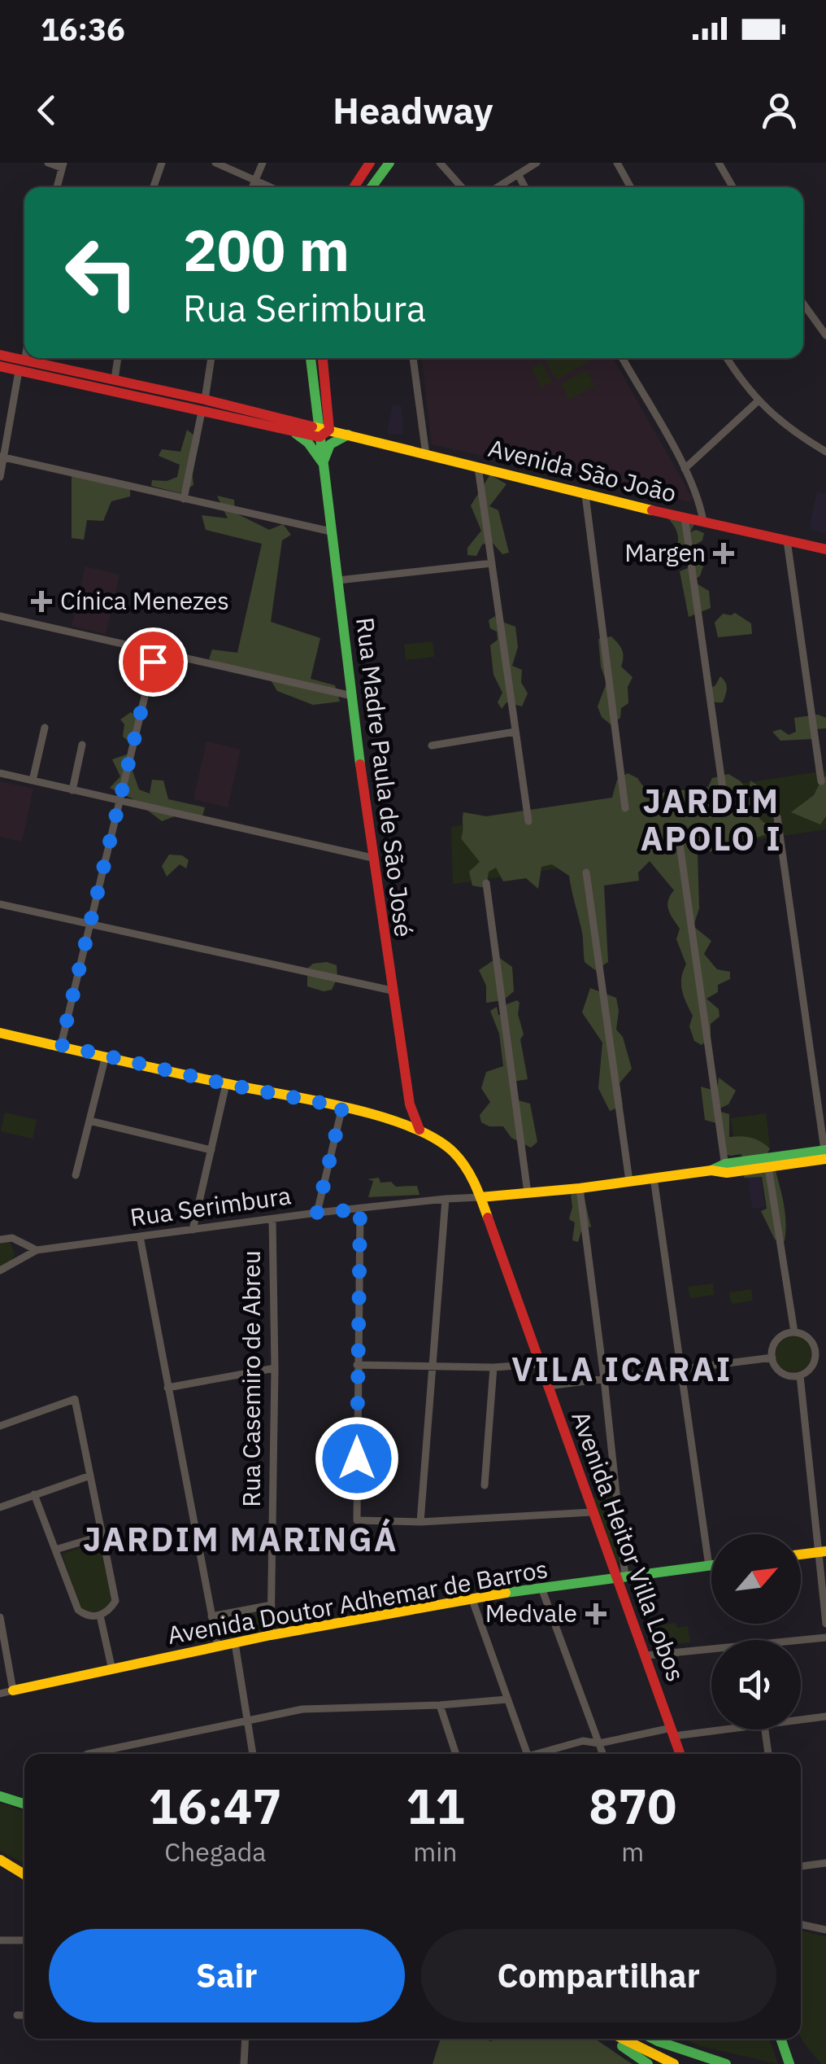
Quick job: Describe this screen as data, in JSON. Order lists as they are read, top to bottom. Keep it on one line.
{"streets":{"main road":["Avenida São João","Rua Madre Paula de São José","Avenida Heitor Villa Lobos","Avenida Doutor Adhemar de Barros"],"street":["Rua Serimbura","Rua Casemiro de Abreu"]},"crossings":[["Avenida São João","Rua Madre Paula de São José"],["Rua Madre Paula de São José","Avenida Heitor Villa Lobos"],["Rua Serimbura","Rua Casemiro de Abreu"],["Rua Serimbura","Avenida Heitor Villa Lobos"],["Rua Casemiro de Abreu","Avenida Doutor Adhemar de Barros"],["Avenida Heitor Villa Lobos","Avenida Doutor Adhemar de Barros"]],"districts":["JARDIM APOLO I","VILA ICARAI","JARDIM MARINGÁ"],"places":{"health":["Margen","Cínica Menezes","Medvale"]},"north":"top right","page":{"status":"16:36","header":"Headway","turn":["200 m","Rua Serimbura"],"eta":["16:47","Chegada","11","min","870","m"],"buttons":["Sair","Compartilhar"]}}
